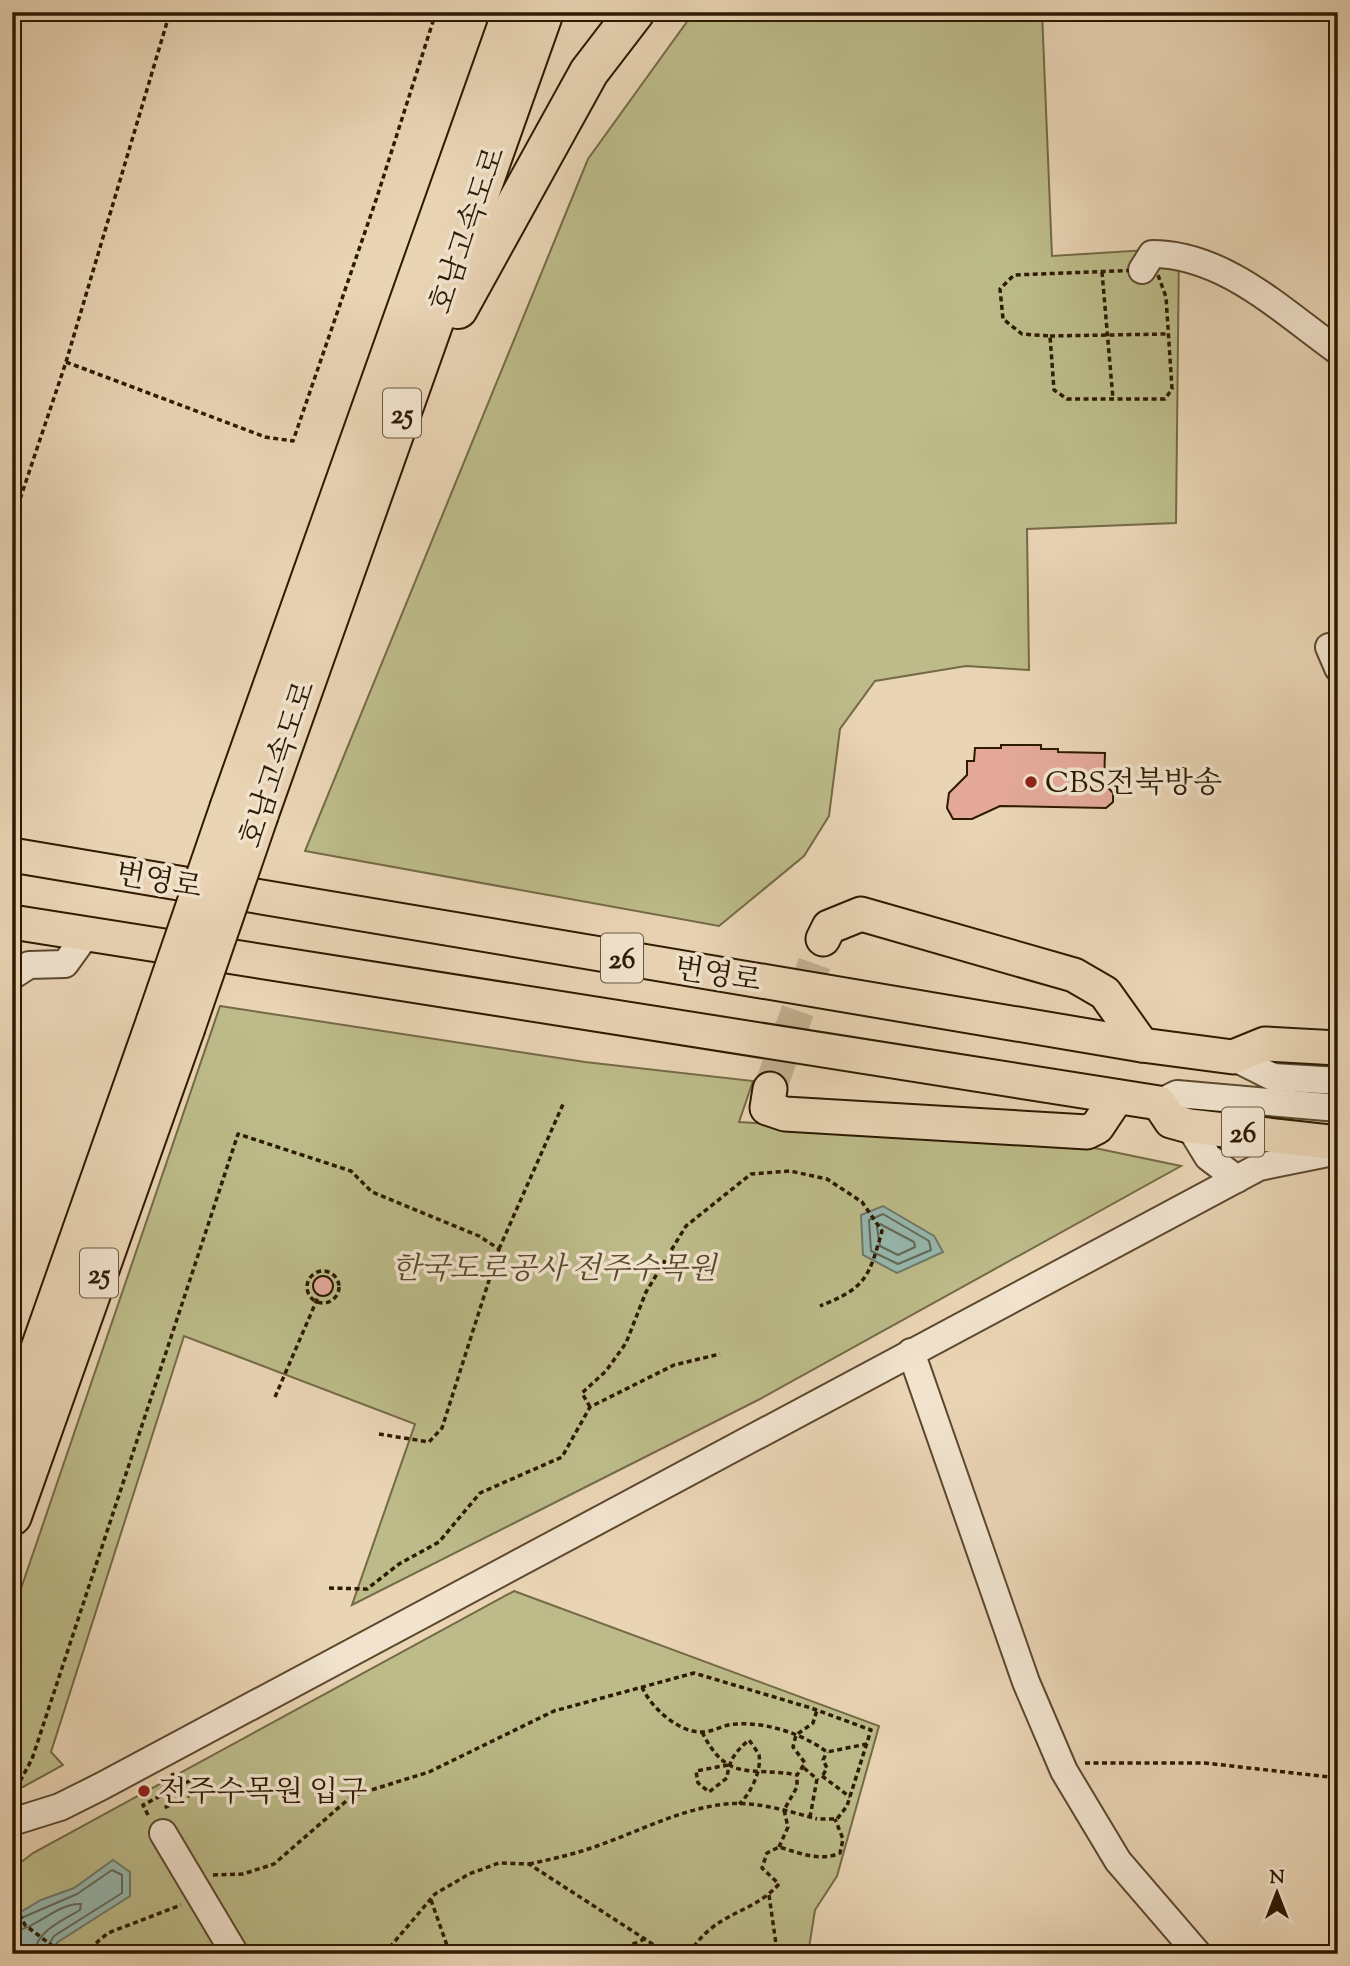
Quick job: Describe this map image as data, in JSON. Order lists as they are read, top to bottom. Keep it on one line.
{"streets":{"highway":["호남고속도로","25"],"main road":["번영로","26"]},"crossings":[["번영로","26"]],"parks":["한국도로공사 전주수목원"],"places":["CBS전북방송","전주수목원 입구"],"north":"top"}
